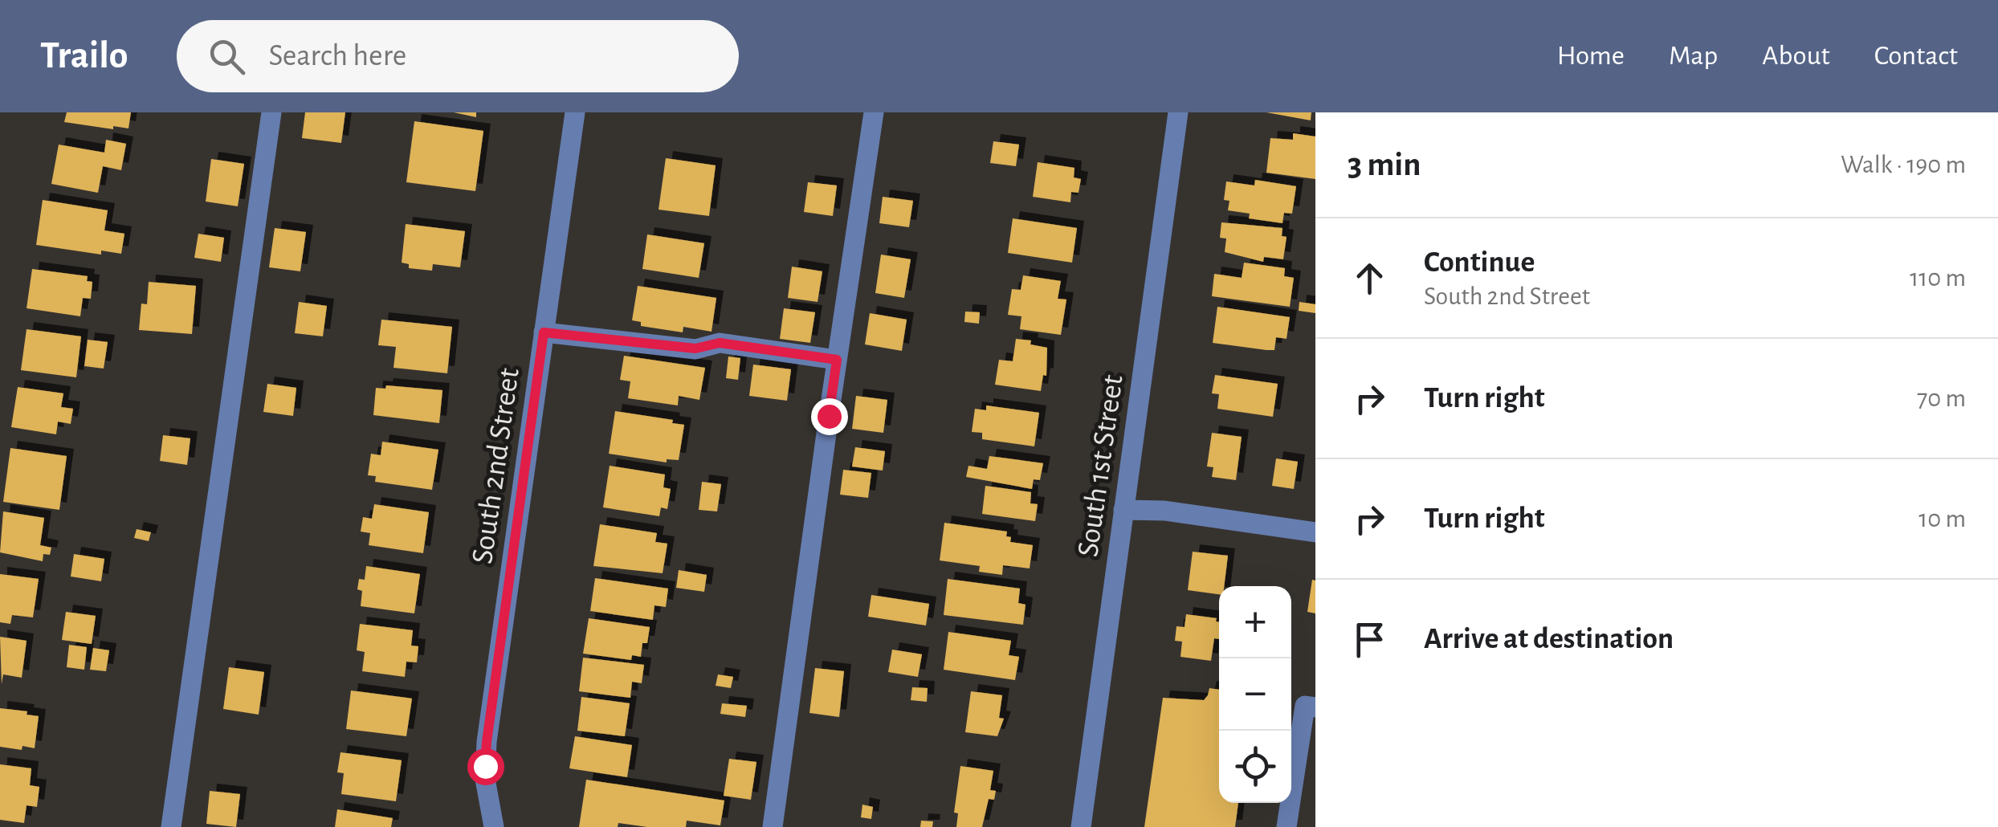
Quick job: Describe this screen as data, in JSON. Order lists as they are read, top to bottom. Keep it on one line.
{"streets":{"street":["South 2nd Street","South 1st Street"]},"page":{"header":"Trailo","search":"Search here","nav":["Home","Map","About","Contact"],"heading":["3 min","Walk · 190 m"],"list":[["Continue","South 2nd Street","110 m"],["Turn right","70 m"],["Turn right","10 m"],"Arrive at destination"],"map_buttons":["+","−"]}}
